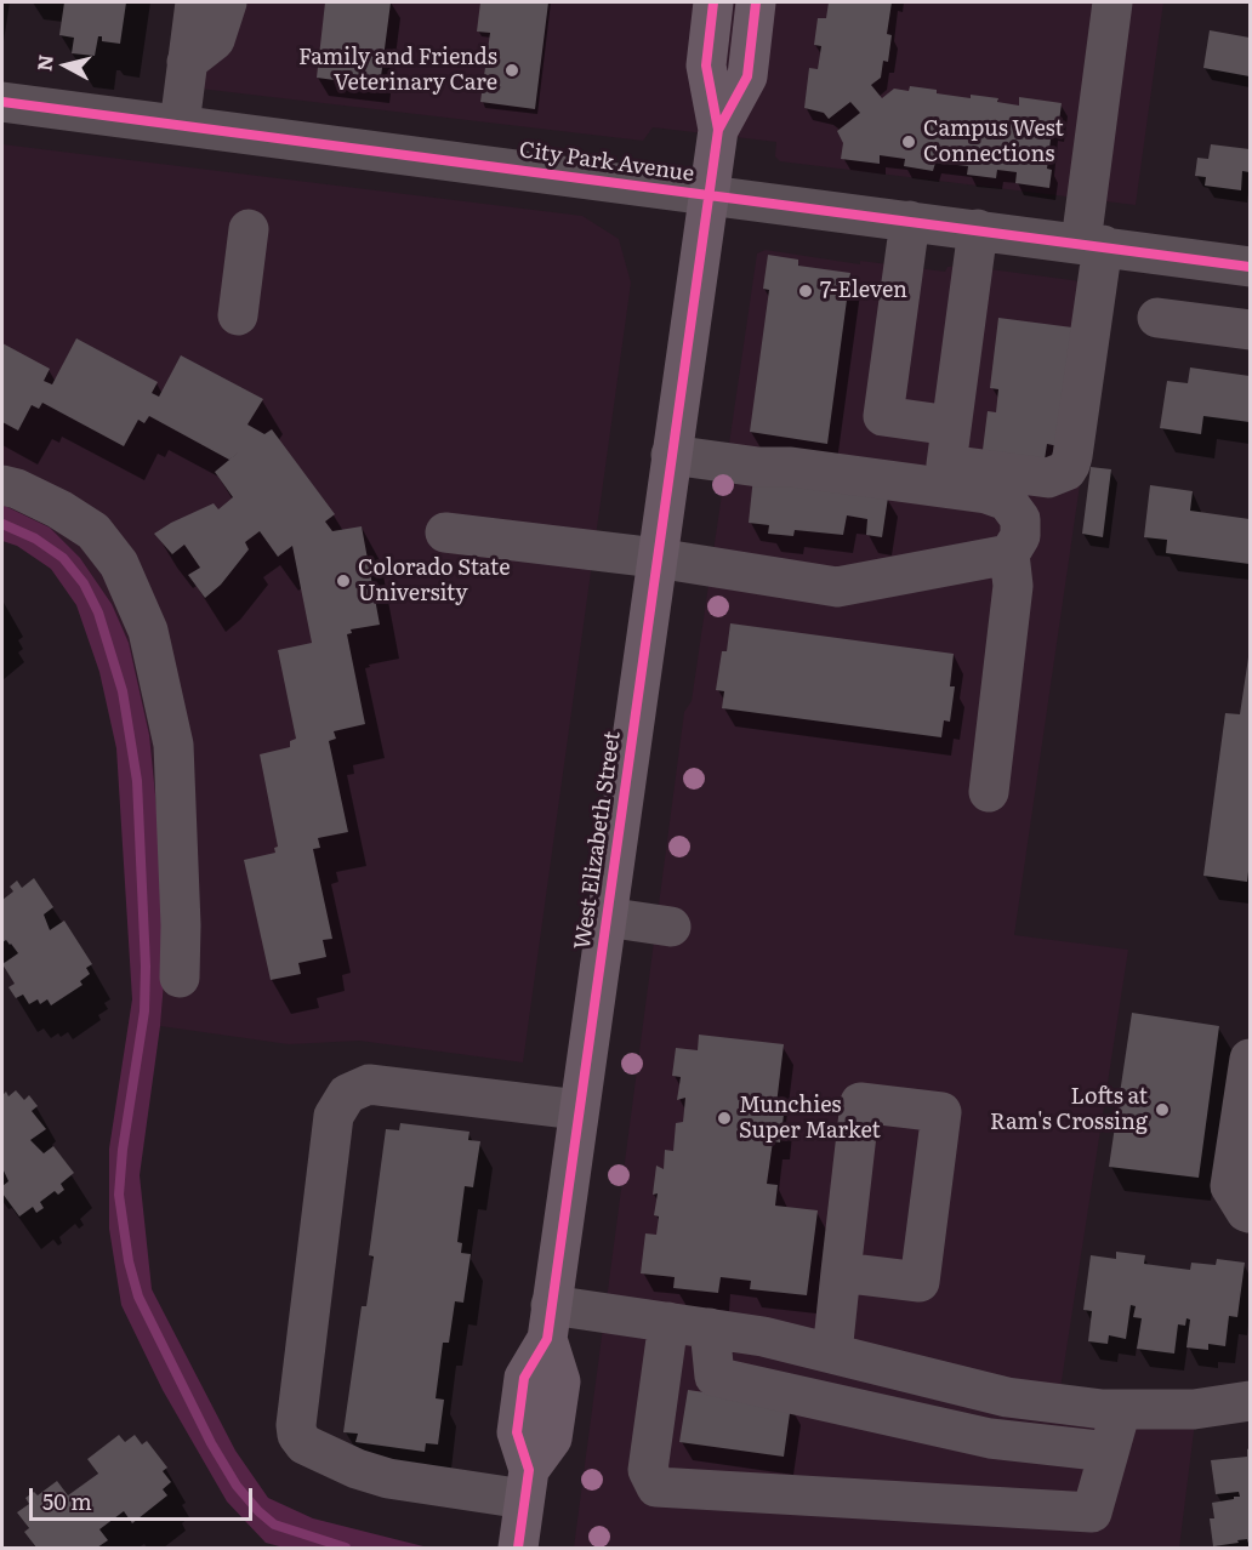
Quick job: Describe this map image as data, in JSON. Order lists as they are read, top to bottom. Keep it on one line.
{"streets":{"main road":["West Elizabeth Street"],"street":["City Park Avenue"]},"crossings":[["City Park Avenue","West Elizabeth Street"]],"places":["Family and Friends Veterinary Care","Campus West Connections","7-Eleven","Colorado State University","Lofts at Ram's Crossing","Munchies Super Market"],"scale_bar":"50 m","north":"left"}
